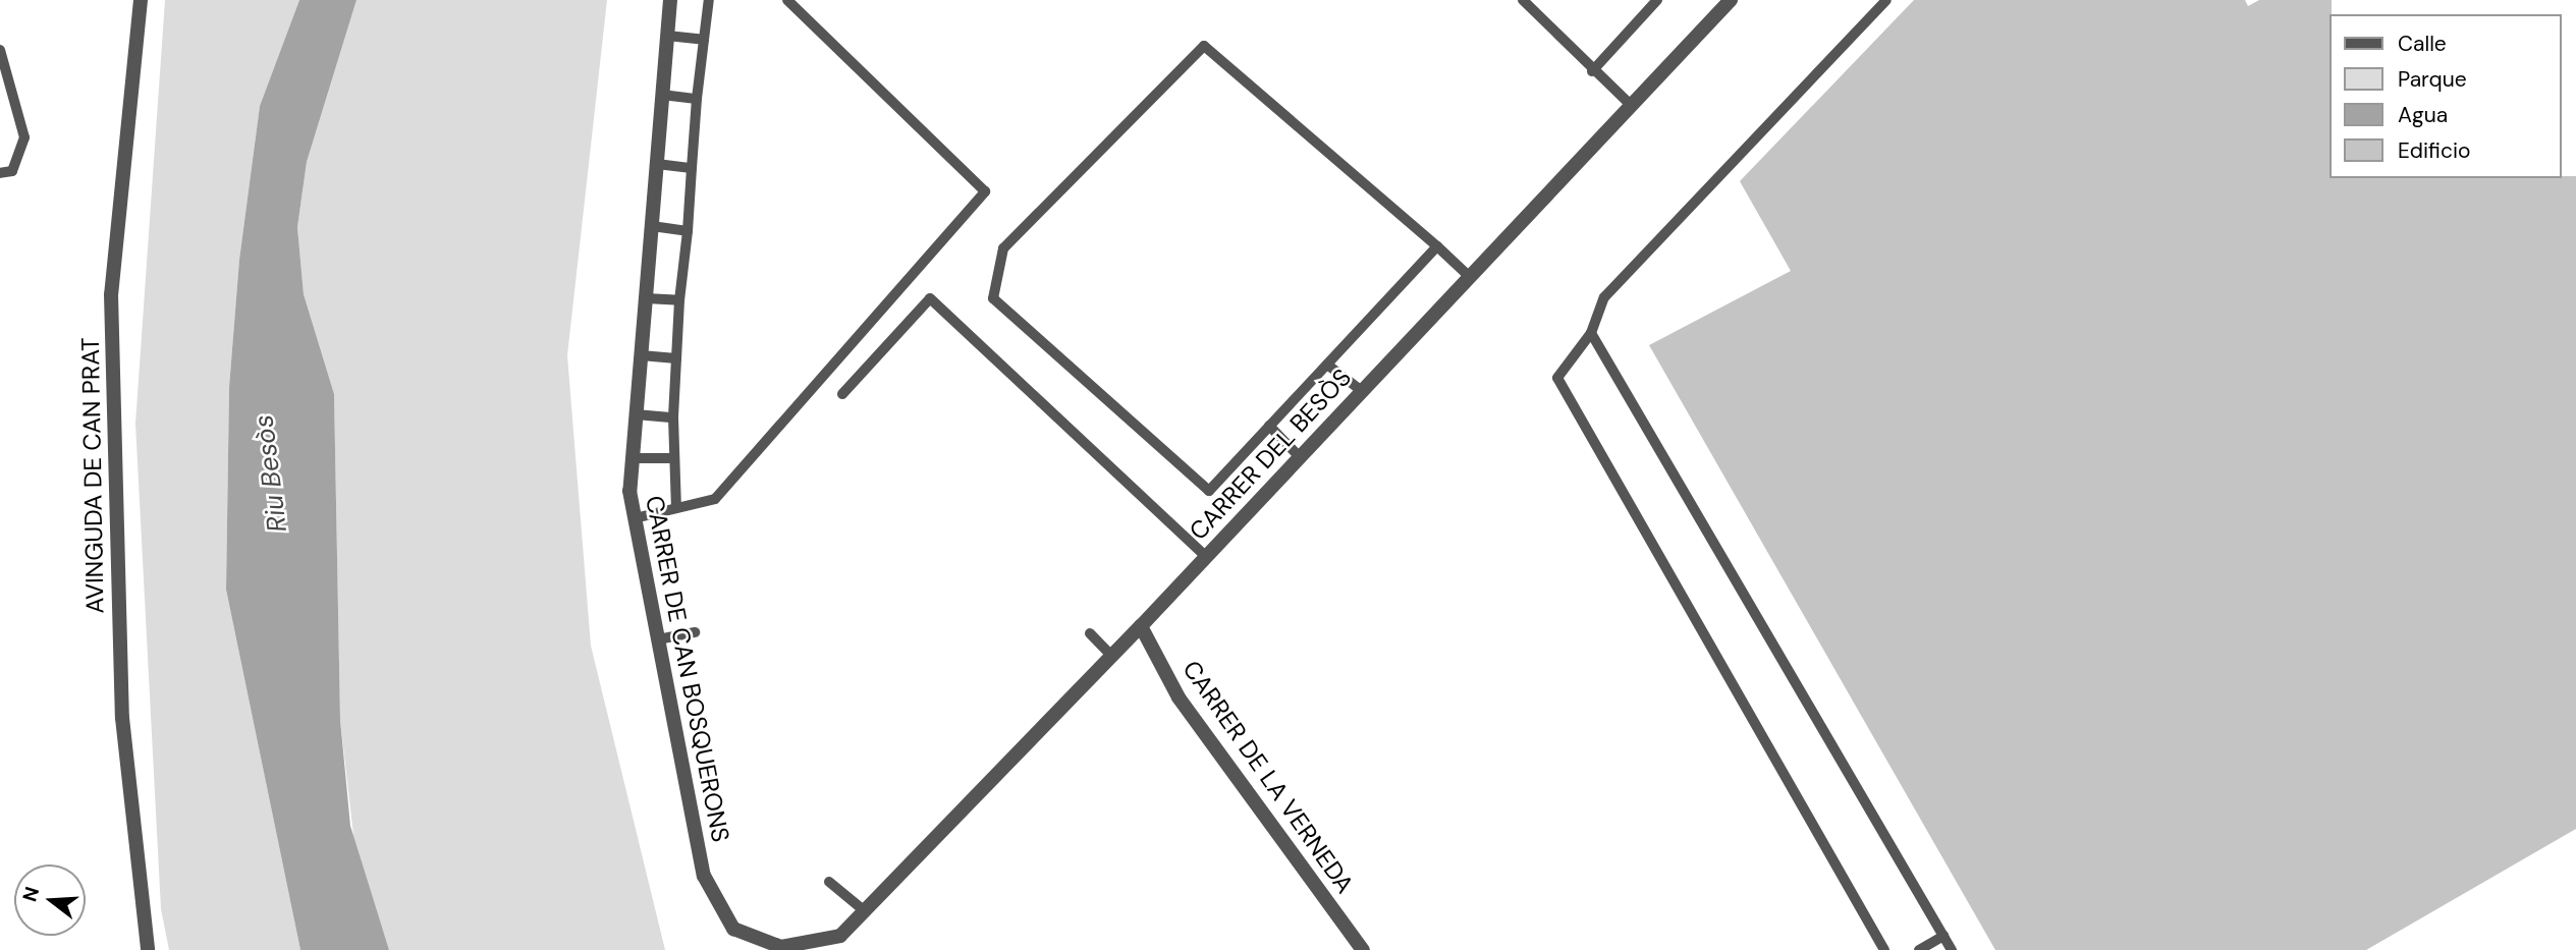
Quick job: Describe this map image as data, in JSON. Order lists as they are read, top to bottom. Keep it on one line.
{"streets":{"street":["CARRER DEL BESÒS","AVINGUDA DE CAN PRAT","CARRER DE CAN BOSQUERONS","CARRER DE LA VERNEDA"]},"crossings":[["CARRER DEL BESÒS","CARRER DE CAN BOSQUERONS"],["CARRER DEL BESÒS","CARRER DE LA VERNEDA"]],"water":["Riu Besòs"],"legend":["Calle","Parque","Agua","Edificio"],"north":"left"}
